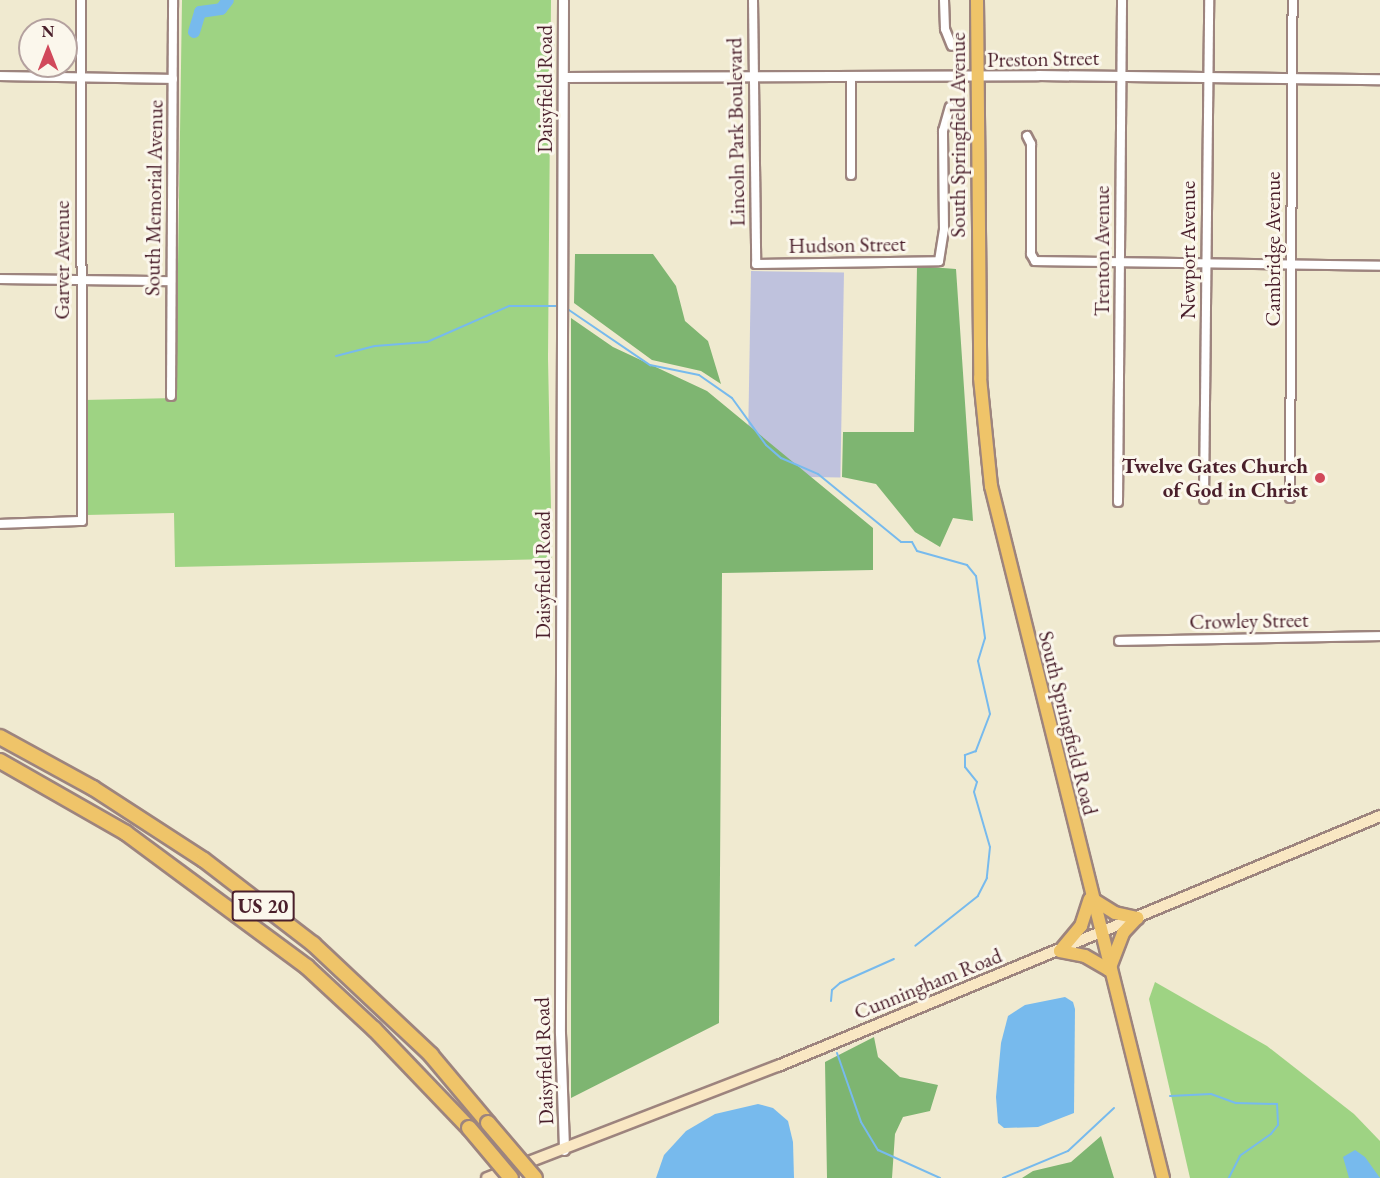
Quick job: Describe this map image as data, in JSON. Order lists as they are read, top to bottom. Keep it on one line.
{"streets":{"highway":["US 20"],"main road":["South Springfield Avenue","South Springfield Road","Cunningham Road"],"street":["Preston Street","Daisyfield Road","Lincoln Park Boulevard","South Memorial Avenue","Hudson Street","Cambridge Avenue","Newport Avenue","Trenton Avenue","Garver Avenue","Crowley Street"]},"crossings":[["Preston Street","Daisyfield Road"],["Preston Street","Lincoln Park Boulevard"],["Preston Street","South Springfield Avenue"],["Preston Street","Cambridge Avenue"],["Preston Street","Newport Avenue"],["Preston Street","Trenton Avenue"],["Daisyfield Road","Cunningham Road"],["Lincoln Park Boulevard","Hudson Street"],["South Springfield Avenue","South Springfield Road"],["South Springfield Road","Cunningham Road"]],"places":["Twelve Gates Church of God in Christ"],"north":"top"}
